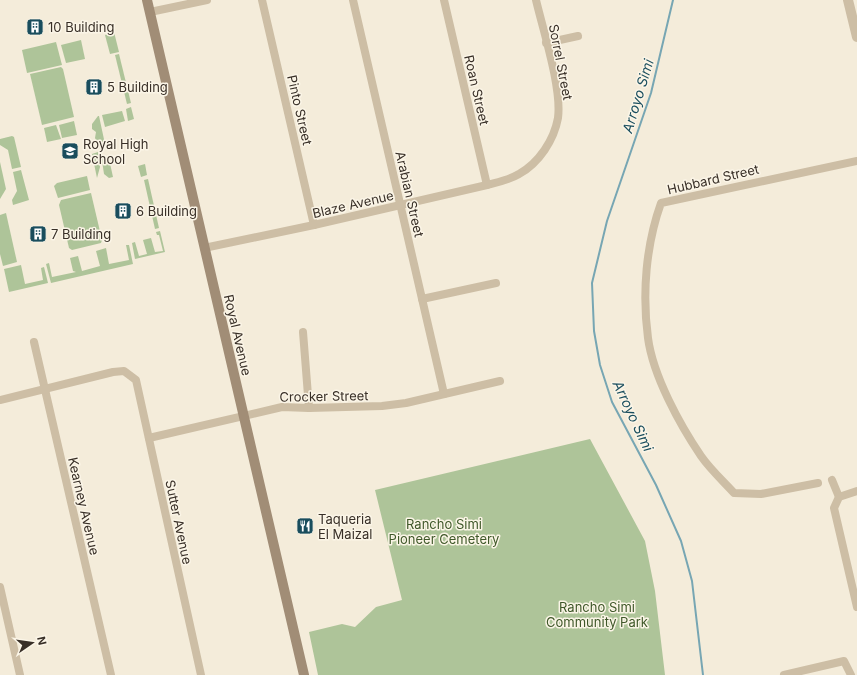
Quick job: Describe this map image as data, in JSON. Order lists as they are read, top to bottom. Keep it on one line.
{"streets":{"main road":["Royal Avenue"],"street":["Sorrel Street","Roan Street","Pinto Street","Hubbard Street","Arabian Street","Blaze Avenue","Crocker Street","Kearney Avenue","Sutter Avenue"]},"crossings":[["Sorrel Street","Blaze Avenue"],["Roan Street","Blaze Avenue"],["Pinto Street","Blaze Avenue"],["Arabian Street","Blaze Avenue"],["Arabian Street","Crocker Street"],["Blaze Avenue","Royal Avenue"],["Royal Avenue","Crocker Street"],["Crocker Street","Sutter Avenue"],["Kearney Avenue","Sutter Avenue"]],"water":["Arroyo Simi"],"parks":["Rancho Simi Pioneer Cemetery","Rancho Simi Community Park"],"places":{"building":["10 Building","5 Building","6 Building","7 Building"],"school or university":["Royal High School"],"restaurant":["Taqueria El Maizal"]},"north":"right"}
